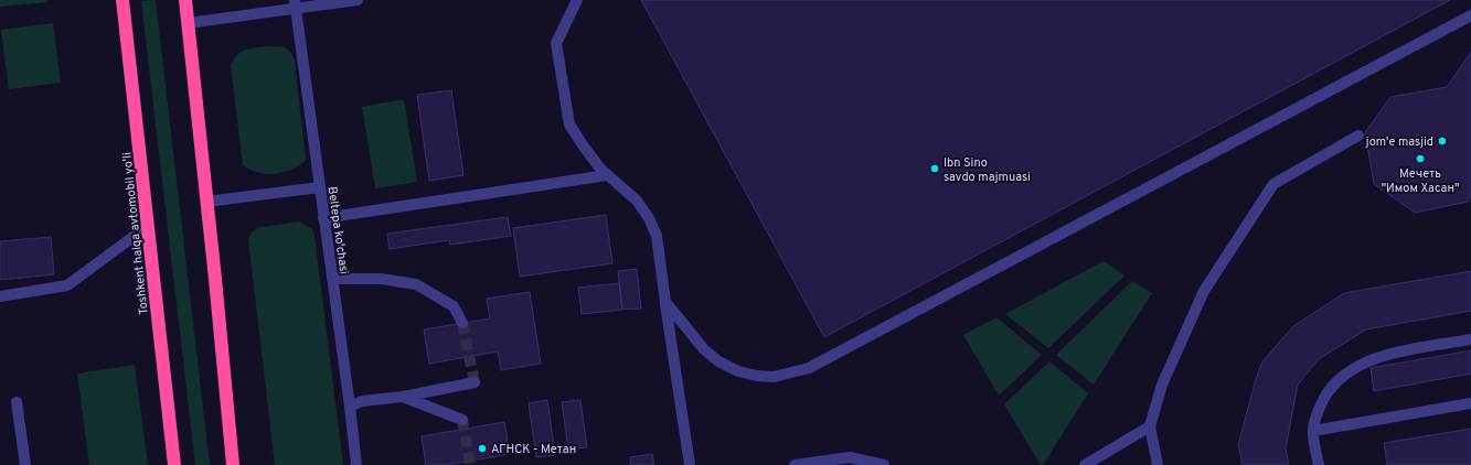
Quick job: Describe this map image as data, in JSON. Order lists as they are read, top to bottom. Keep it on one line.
{"streets":{"highway":["Toshkent halqa avtomobil yo'li"],"street":["Beltepa ko'chasi"]},"places":["jom'e masjid","Мечеть \"Имом Хасан\"","Ibn Sino savdo majmuasi","АГНСК - Метан"]}
